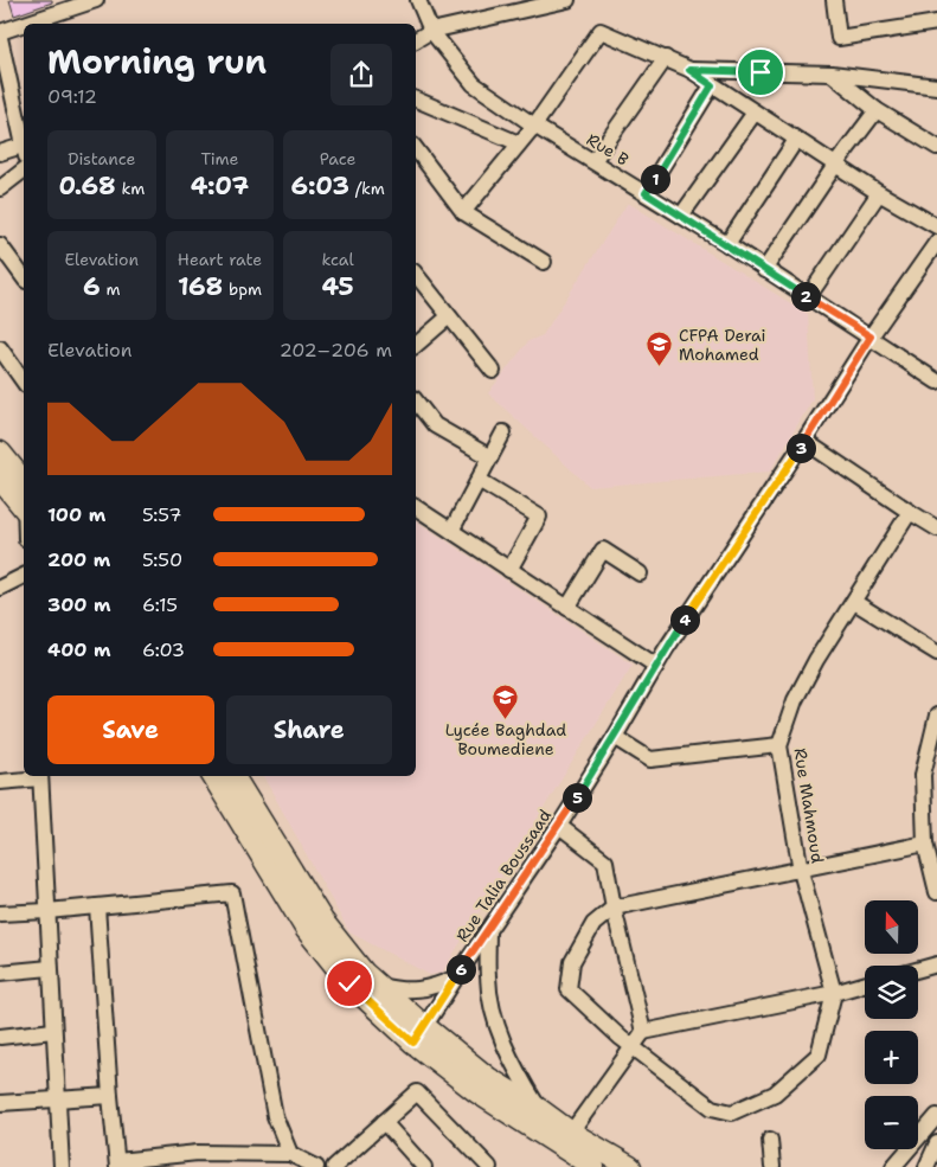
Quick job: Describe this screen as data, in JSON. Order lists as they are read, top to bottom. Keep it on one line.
{"streets":{"street":["Rue B","Rue Mahmoud","Rue Talia Boussaad"]},"crossings":[["Rue B","Rue Talia Boussaad"]],"places":{"school or university":["CFPA Derai Mohamed","Lycée Baghdad Boumediene"]},"north":"top","page":{"heading":["Morning run","09:12"],"stats":[["Distance","0.68 km"],["Time","4:07"],["Pace","6:03 /km"],["Elevation","6 m"],["Heart rate","168 bpm"],["kcal","45"]],"pins":["1","2","3","4","5","6"],"chart":["Elevation","202–206 m"],"list":[{"name":"100 m","note":"5:57"},{"name":"200 m","note":"5:50"},{"name":"300 m","note":"6:15"},{"name":"400 m","note":"6:03"}],"buttons":["Save","Share"],"map_buttons":["+","−"]}}
